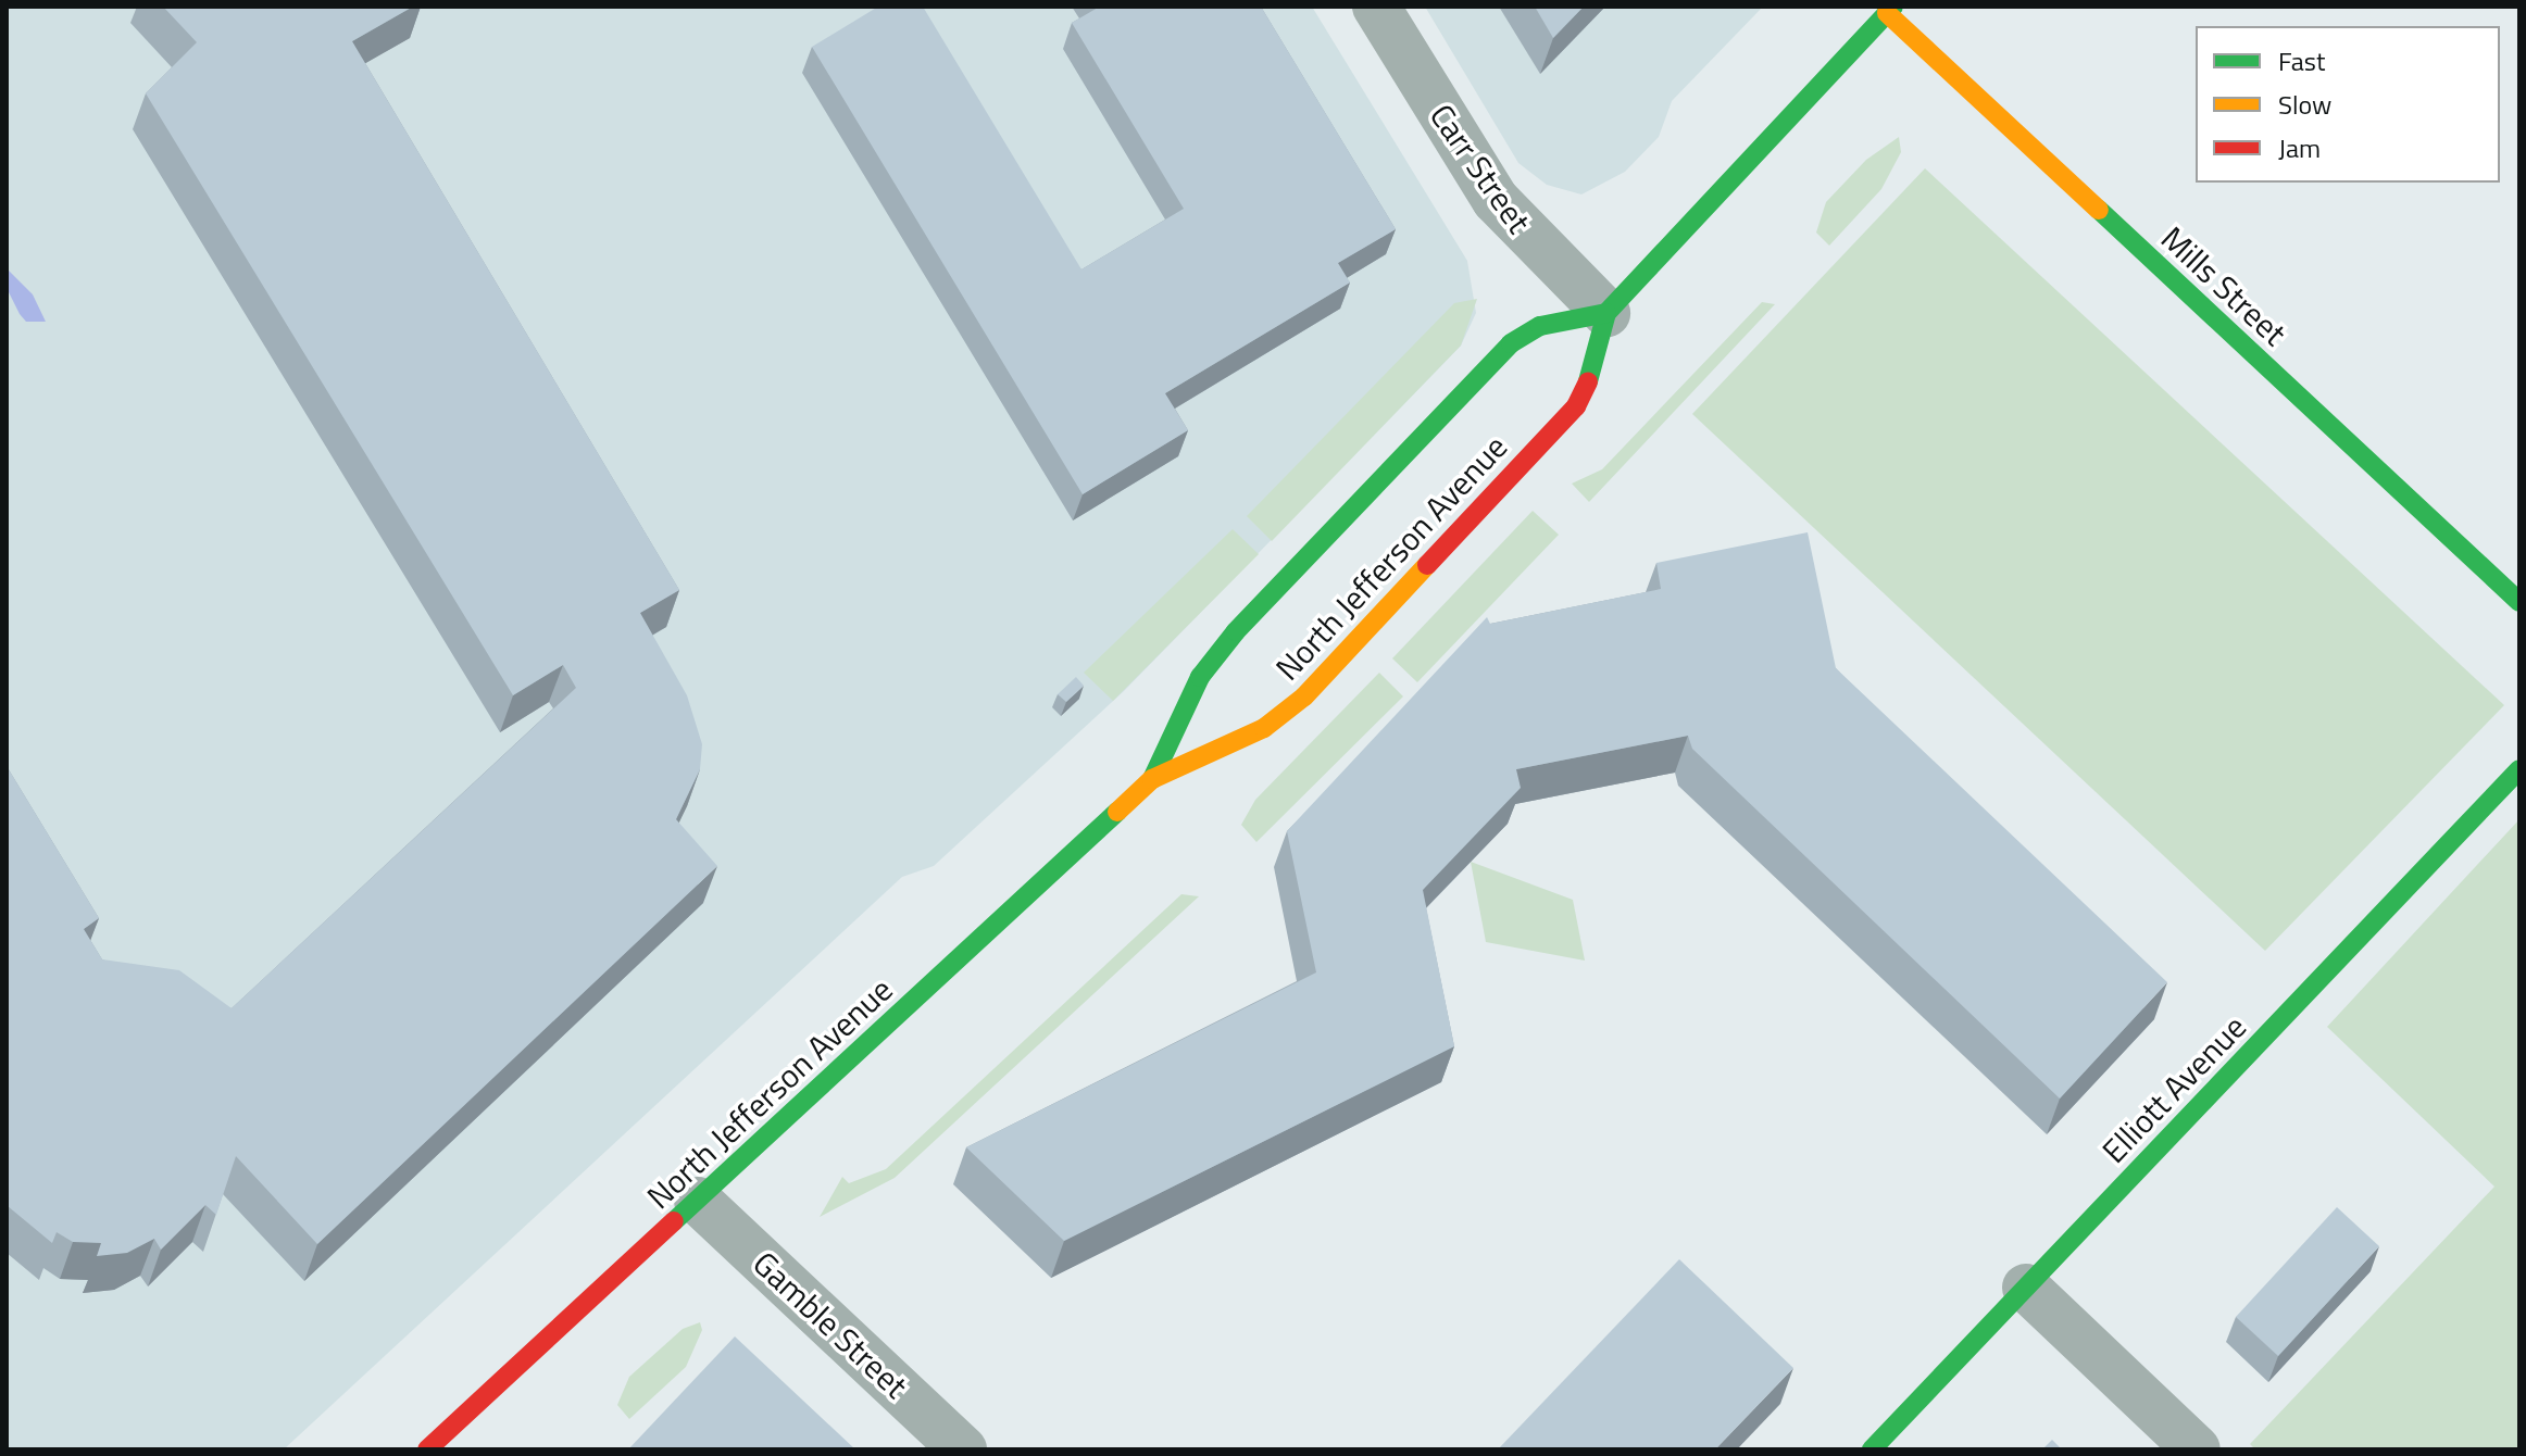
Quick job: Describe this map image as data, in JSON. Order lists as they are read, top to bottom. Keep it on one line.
{"streets":{"main road":["Mills Street","North Jefferson Avenue","Elliott Avenue"],"street":["Carr Street","Gamble Street"]},"crossings":[["Carr Street","North Jefferson Avenue"],["North Jefferson Avenue","Gamble Street"]],"legend":["Fast","Slow","Jam"]}
